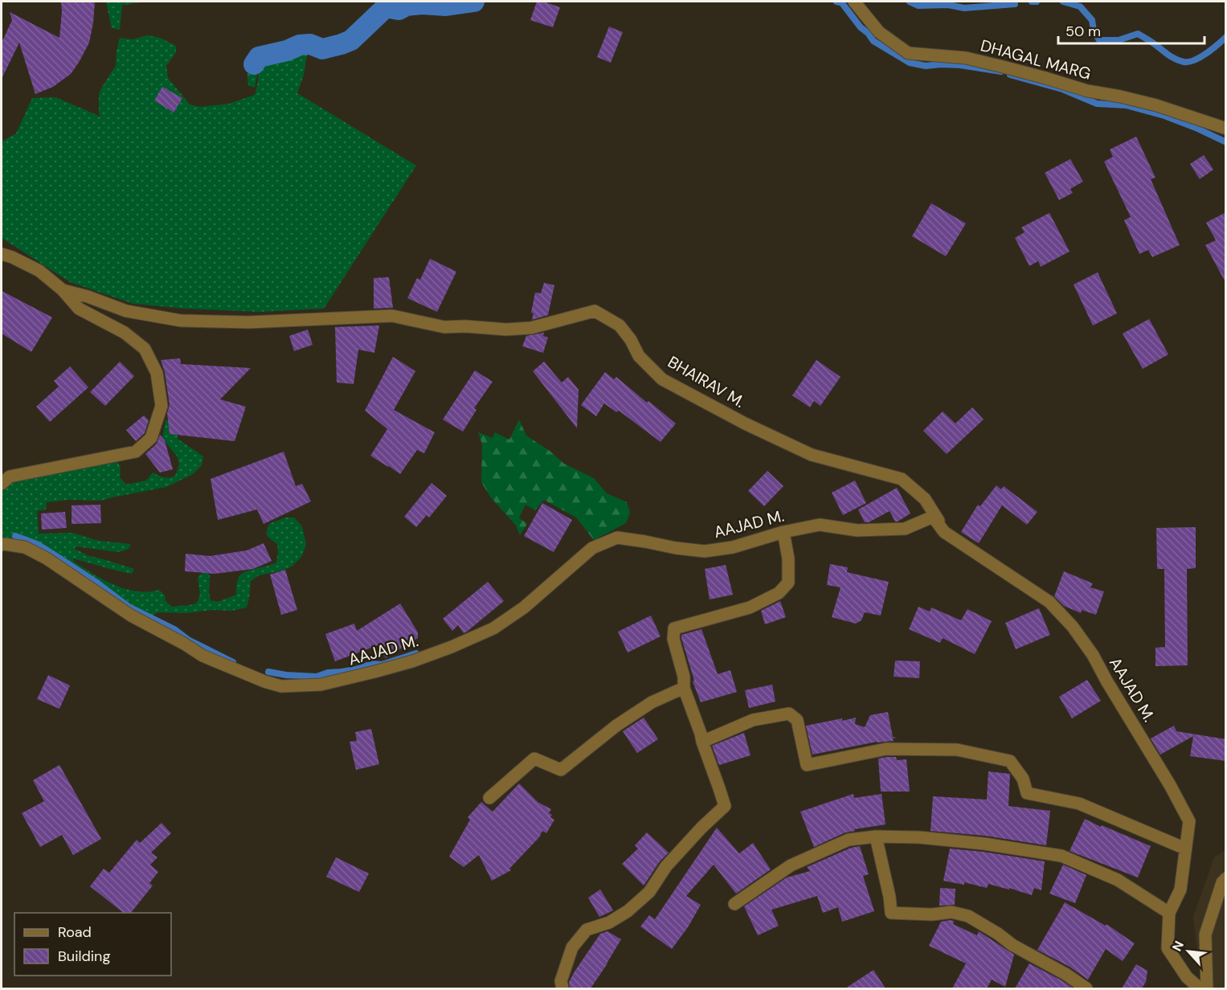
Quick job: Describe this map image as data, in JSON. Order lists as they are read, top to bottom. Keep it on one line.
{"streets":{"street":["DHAGAL MARG","BHAIRAV M.","AAJAD M."]},"crossings":[["BHAIRAV M.","AAJAD M."]],"legend":["Road","Building"],"scale_bar":"50 m","north":"top left"}
